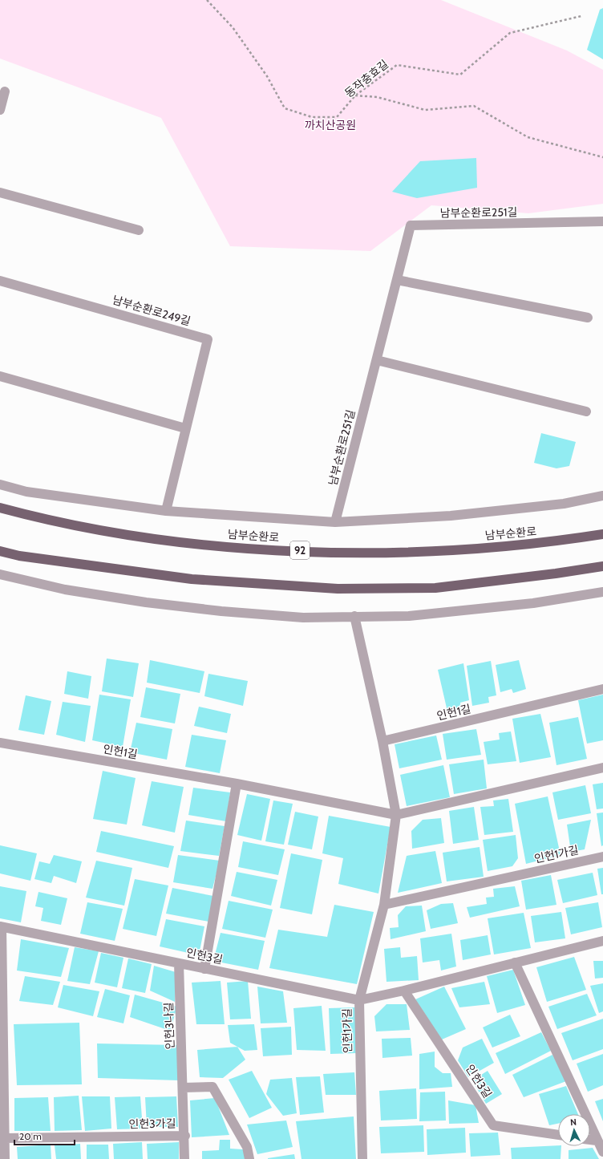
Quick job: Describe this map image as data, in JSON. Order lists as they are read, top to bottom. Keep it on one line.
{"streets":{"main road":["남부순환로","92"],"street":["남부순환로251길","남부순환로249길","인헌1길","인헌1가길","인헌3길","인헌3나길","인헌3가길"],"path":["동작충효길"]},"crossings":[["인헌1길","인헌1가길"],["인헌1가길","인헌3길"],["인헌3길","인헌3나길"],["인헌3길","인헌3가길"],["인헌3나길","인헌3가길"]],"parks":["까치산공원"],"scale_bar":"20 m","north":"top"}
